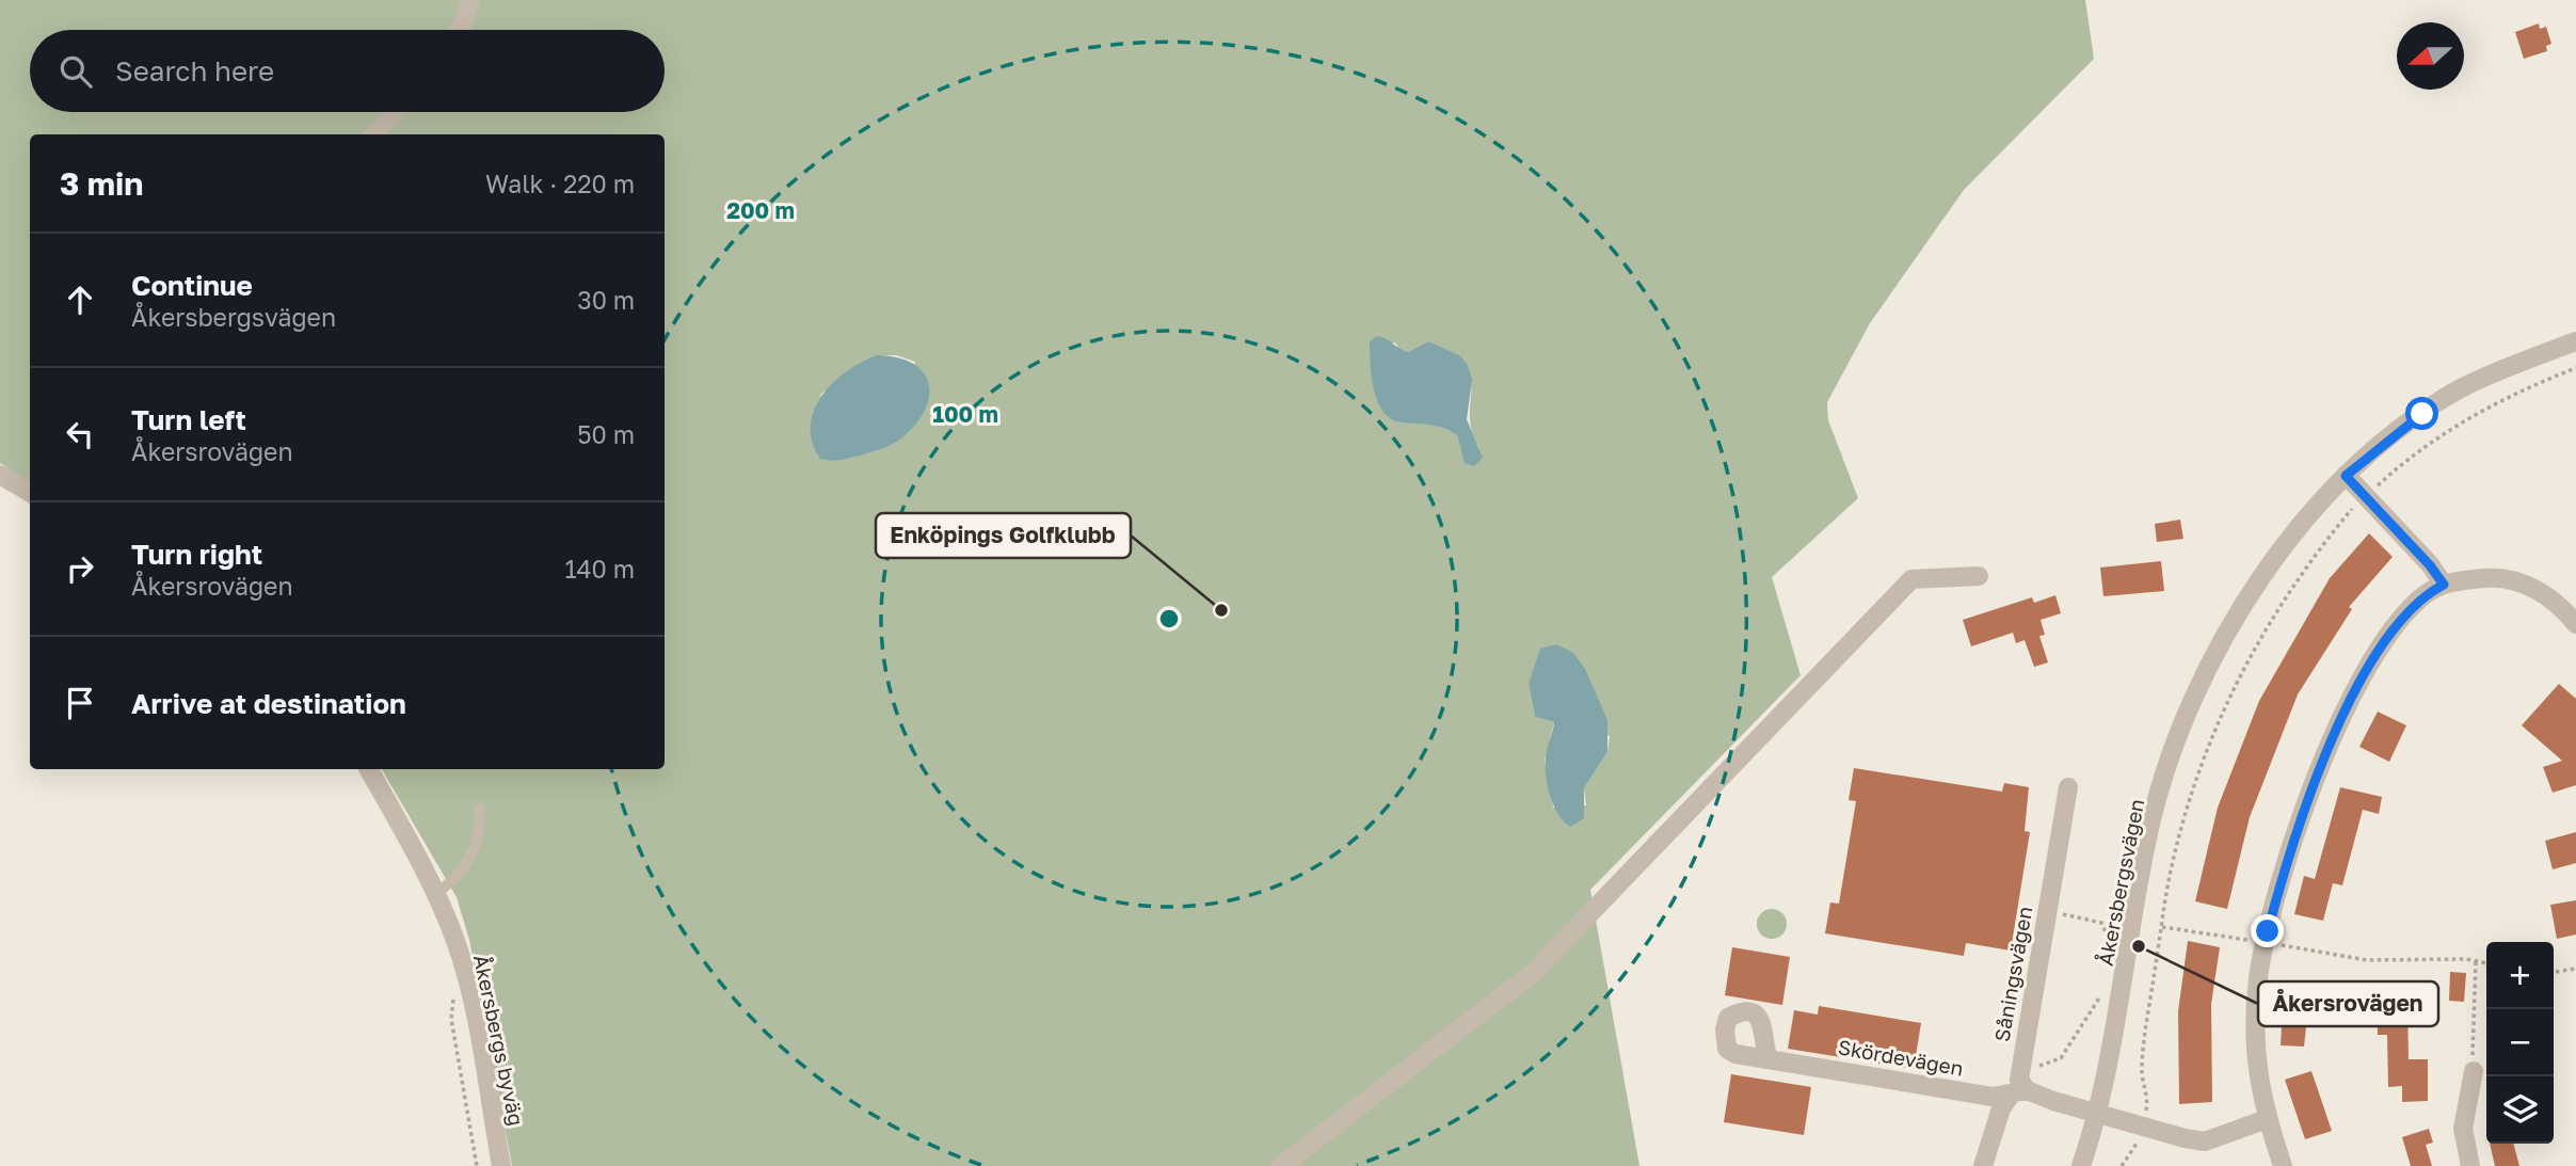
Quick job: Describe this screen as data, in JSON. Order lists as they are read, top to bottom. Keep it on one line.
{"streets":{"street":["Åkersbergsvägen","Såningsvägen","Åkersbergs byväg","Skördevägen"]},"crossings":[["Såningsvägen","Skördevägen"]],"places":["Enköpings Golfklubb","Åkersrovägen"],"north":"left","page":{"search":"Search here","heading":["3 min","Walk · 220 m"],"list":[["Continue","Åkersbergsvägen","30 m"],["Turn left","Åkersrovägen","50 m"],["Turn right","Åkersrovägen","140 m"],"Arrive at destination"],"map_buttons":["+","−"]},"rings":["200 m","100 m"]}
